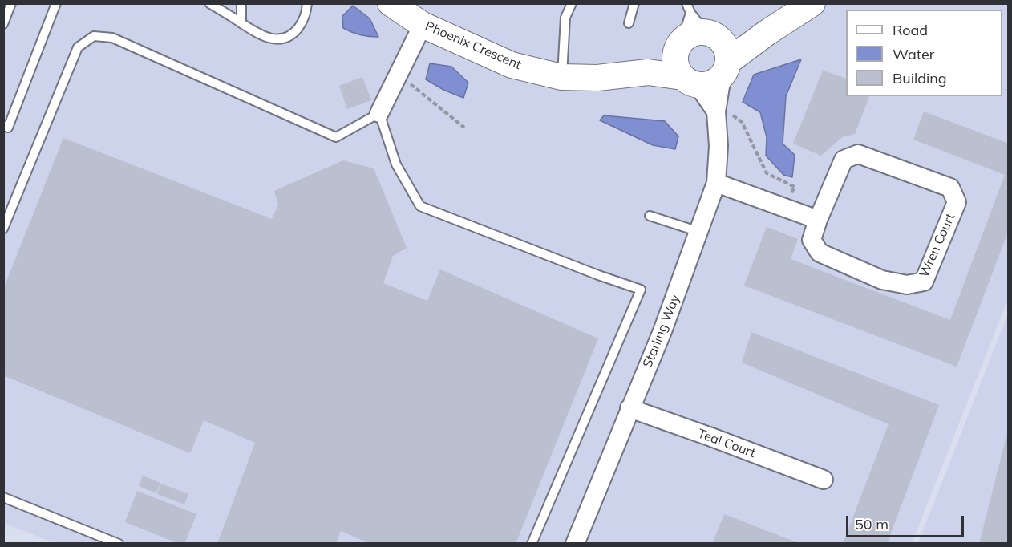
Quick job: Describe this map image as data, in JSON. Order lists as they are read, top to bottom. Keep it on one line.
{"streets":{"street":["Phoenix Crescent","Wren Court","Starling Way","Teal Court"]},"crossings":[["Phoenix Crescent","Starling Way"],["Starling Way","Teal Court"]],"legend":["Road","Water","Building"],"scale_bar":"50 m"}
